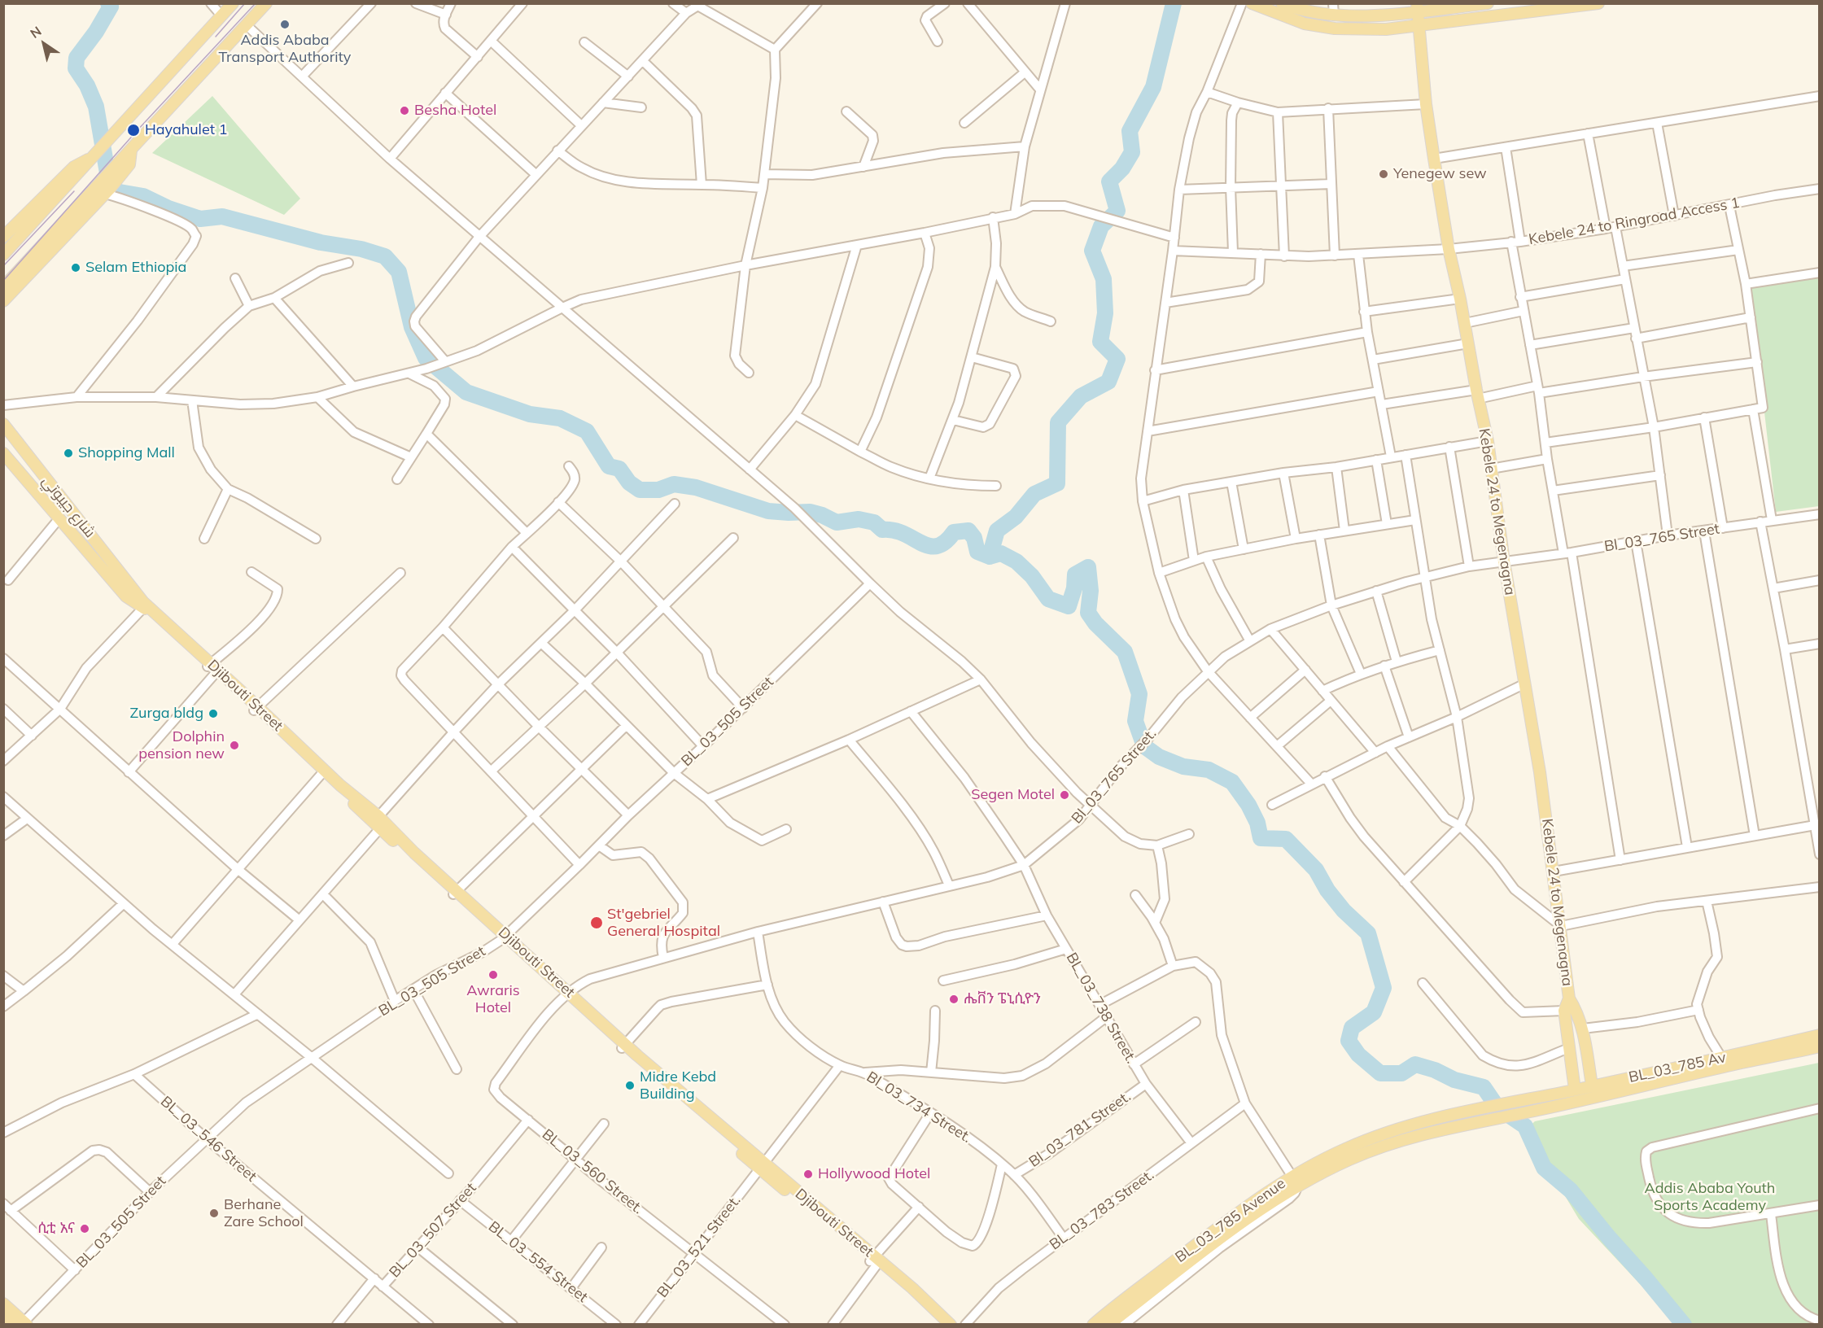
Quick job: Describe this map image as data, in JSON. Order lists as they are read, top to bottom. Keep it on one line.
{"streets":{"main road":["شارع جيبوتي","Kebele 24 to Megenagna","Djibouti Street","BL_03_785 Av","BL_03_785 Avenue"],"street":["Kebele 24 to Ringroad Access 1","Bl_03_765 Street","BL_03_505 Street","Bl_03_765 Street.","BL_03_738 Street.","Bl_03_734 Street.","Bl_03_781 Street.","BL_03_546 Street","BL_03_560 Street.","BL_03_783 Street.","BL_03_507 Street","BL_03_521 Street.","BL_03_554 Street"]},"crossings":[["Kebele 24 to Ringroad Access 1","Kebele 24 to Megenagna"],["شارع جيبوتي","Djibouti Street"],["Kebele 24 to Megenagna","Bl_03_765 Street"],["Kebele 24 to Megenagna","Bl_03_765 Street."],["Bl_03_765 Street","Bl_03_765 Street."],["Djibouti Street","BL_03_505 Street"],["Djibouti Street","Bl_03_765 Street."],["Djibouti Street","BL_03_560 Street."],["Djibouti Street","BL_03_521 Street."],["BL_03_505 Street","BL_03_546 Street"],["Bl_03_765 Street.","BL_03_738 Street."],["Bl_03_765 Street.","Bl_03_734 Street."],["Bl_03_765 Street.","BL_03_560 Street."],["BL_03_738 Street.","Bl_03_781 Street."],["BL_03_738 Street.","BL_03_783 Street."],["BL_03_785 Av","BL_03_785 Avenue"],["Bl_03_734 Street.","Bl_03_781 Street."],["Bl_03_734 Street.","BL_03_783 Street."],["Bl_03_734 Street.","BL_03_521 Street."],["BL_03_546 Street","BL_03_507 Street"],["BL_03_560 Street.","BL_03_507 Street"],["BL_03_560 Street.","BL_03_521 Street."],["BL_03_507 Street","BL_03_554 Street"]],"parks":["Addis Ababa Youth Sports Academy"],"places":["Addis Ababa Transport Authority","Besha Hotel","Hayahulet 1","Yenegew sew","Selam Ethiopia","Shopping Mall","Zurga bldg","Dolphin pension new","Segen Motel","St'gebriel General Hospital","Awraris Hotel","ሔቨን ፔኒሲዮን","Midre Kebd Building","Hollywood Hotel","Berhane Zare School","ሲቲ አና"],"north":"top left"}
